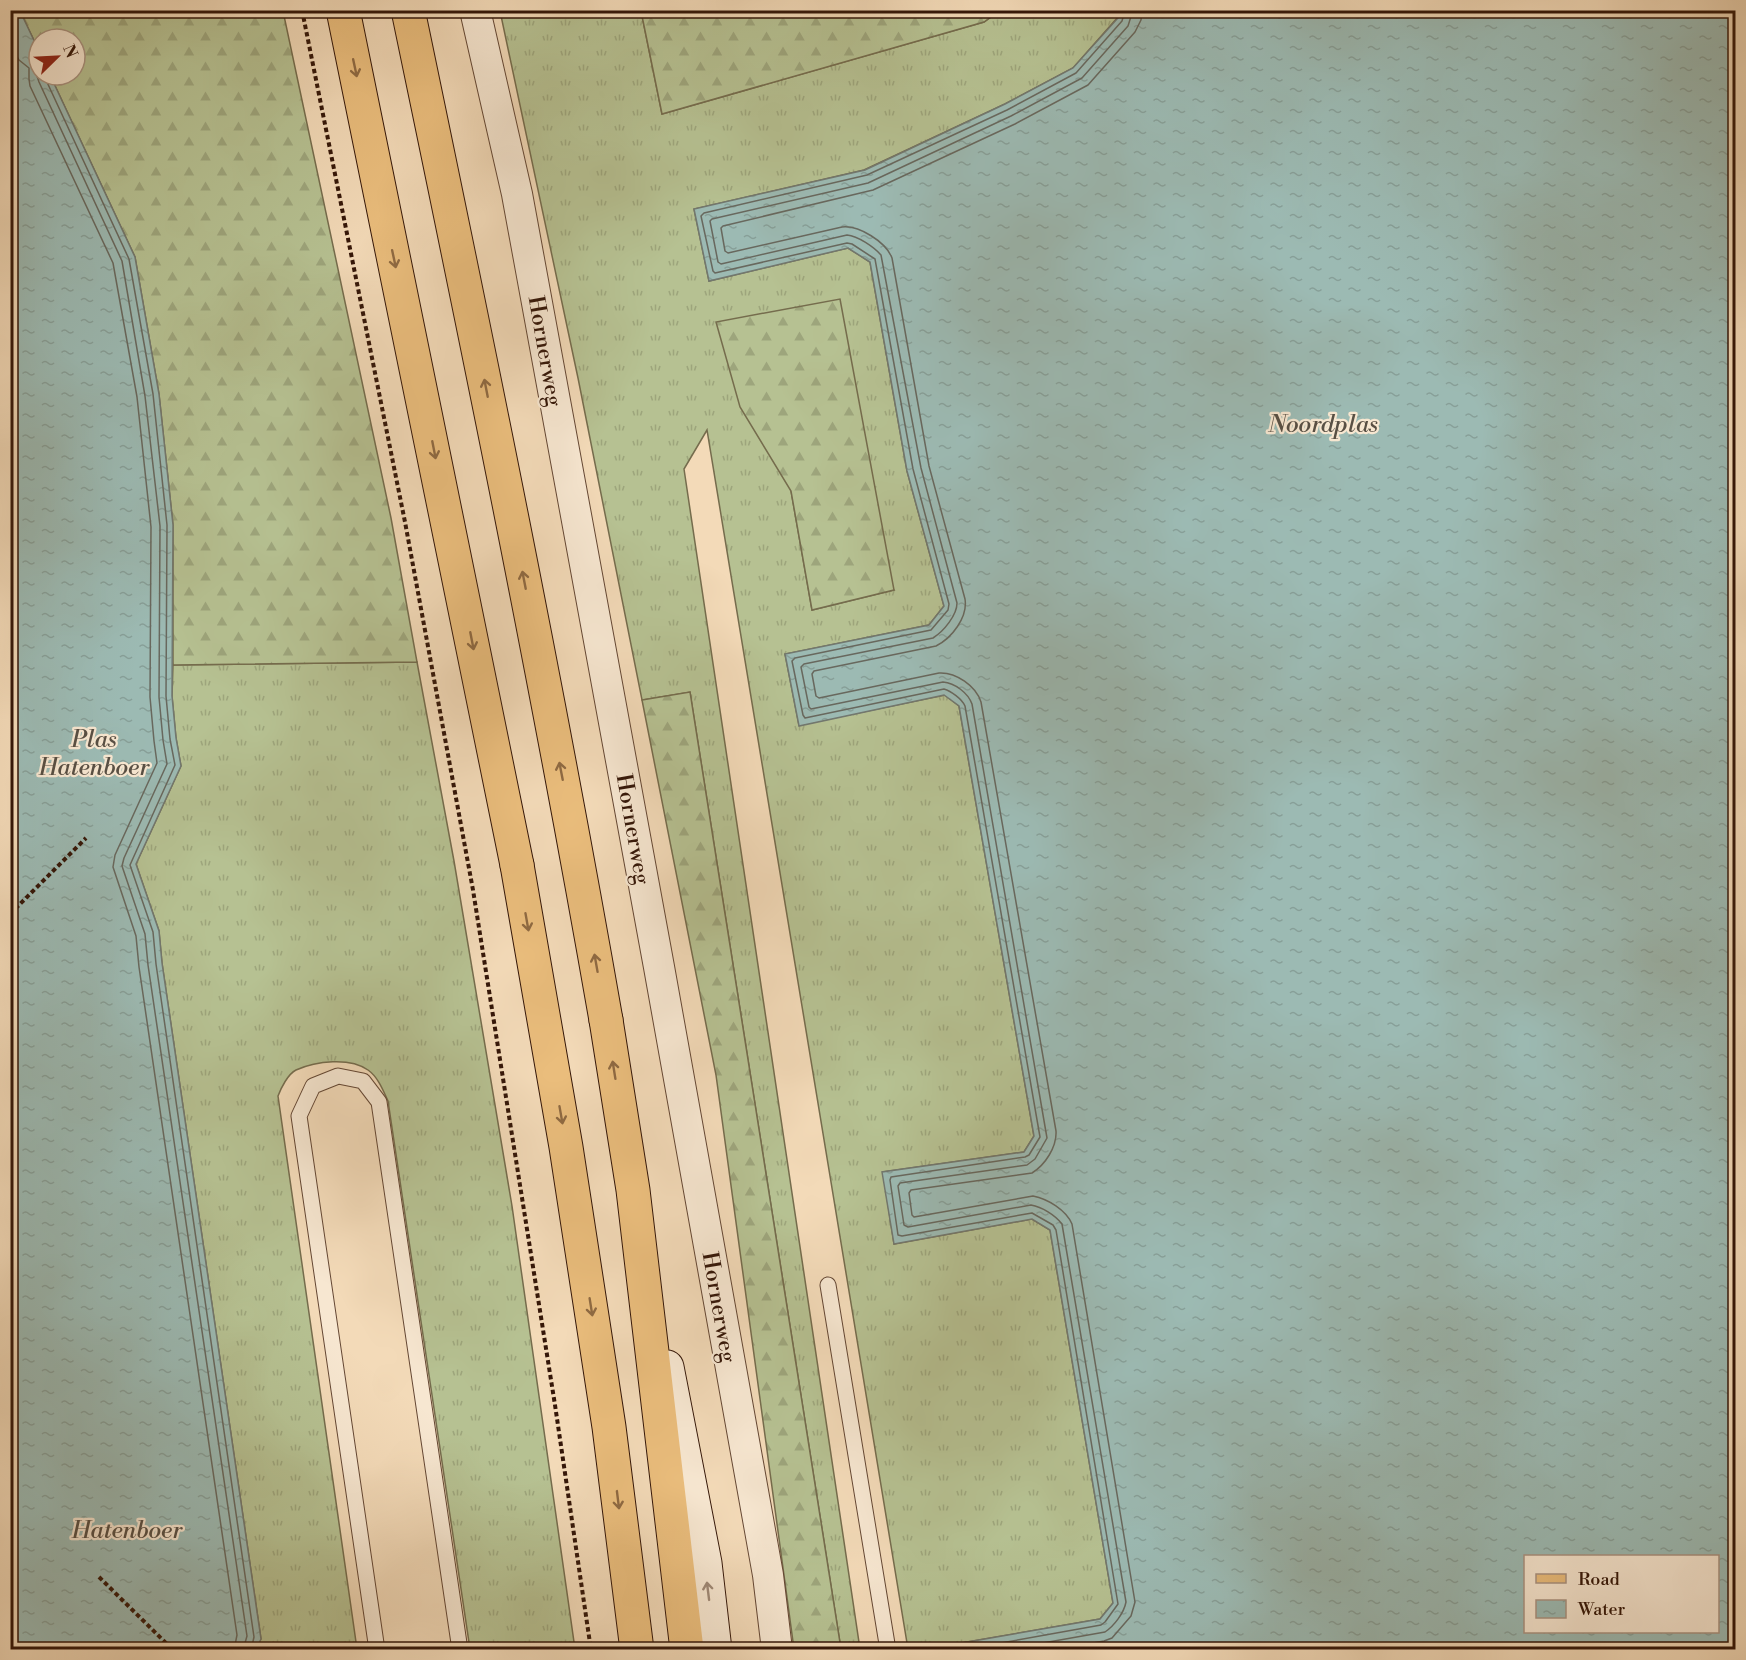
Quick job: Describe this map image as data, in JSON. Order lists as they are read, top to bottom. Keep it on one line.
{"streets":{"street":["Hornerweg"]},"water":["Noordplas","Plas Hatenboer","Hatenboer"],"legend":["Road","Water"],"north":"top right"}
